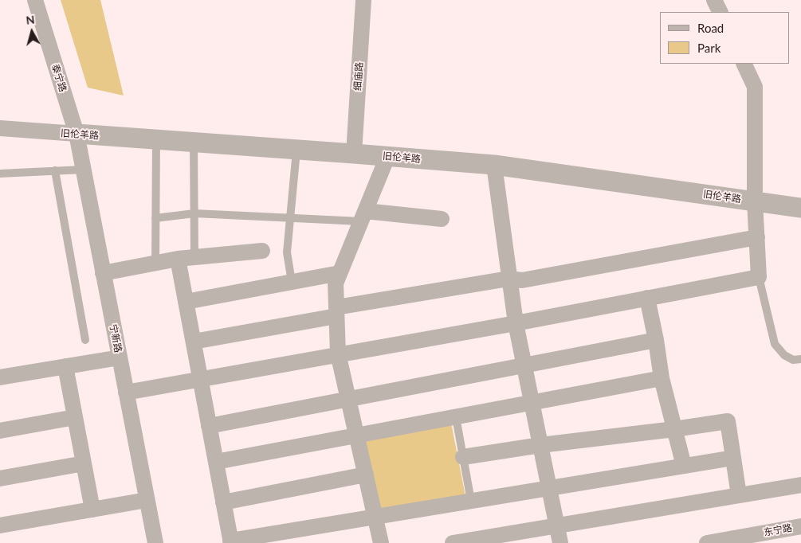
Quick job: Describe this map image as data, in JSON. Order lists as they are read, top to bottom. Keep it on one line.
{"streets":{"street":["细庙路","泰宁路","旧伦羊路","宁新路","东宁路"]},"crossings":[["细庙路","旧伦羊路"],["泰宁路","旧伦羊路"],["泰宁路","宁新路"],["旧伦羊路","宁新路"]],"legend":["Road","Park"],"north":"top"}
